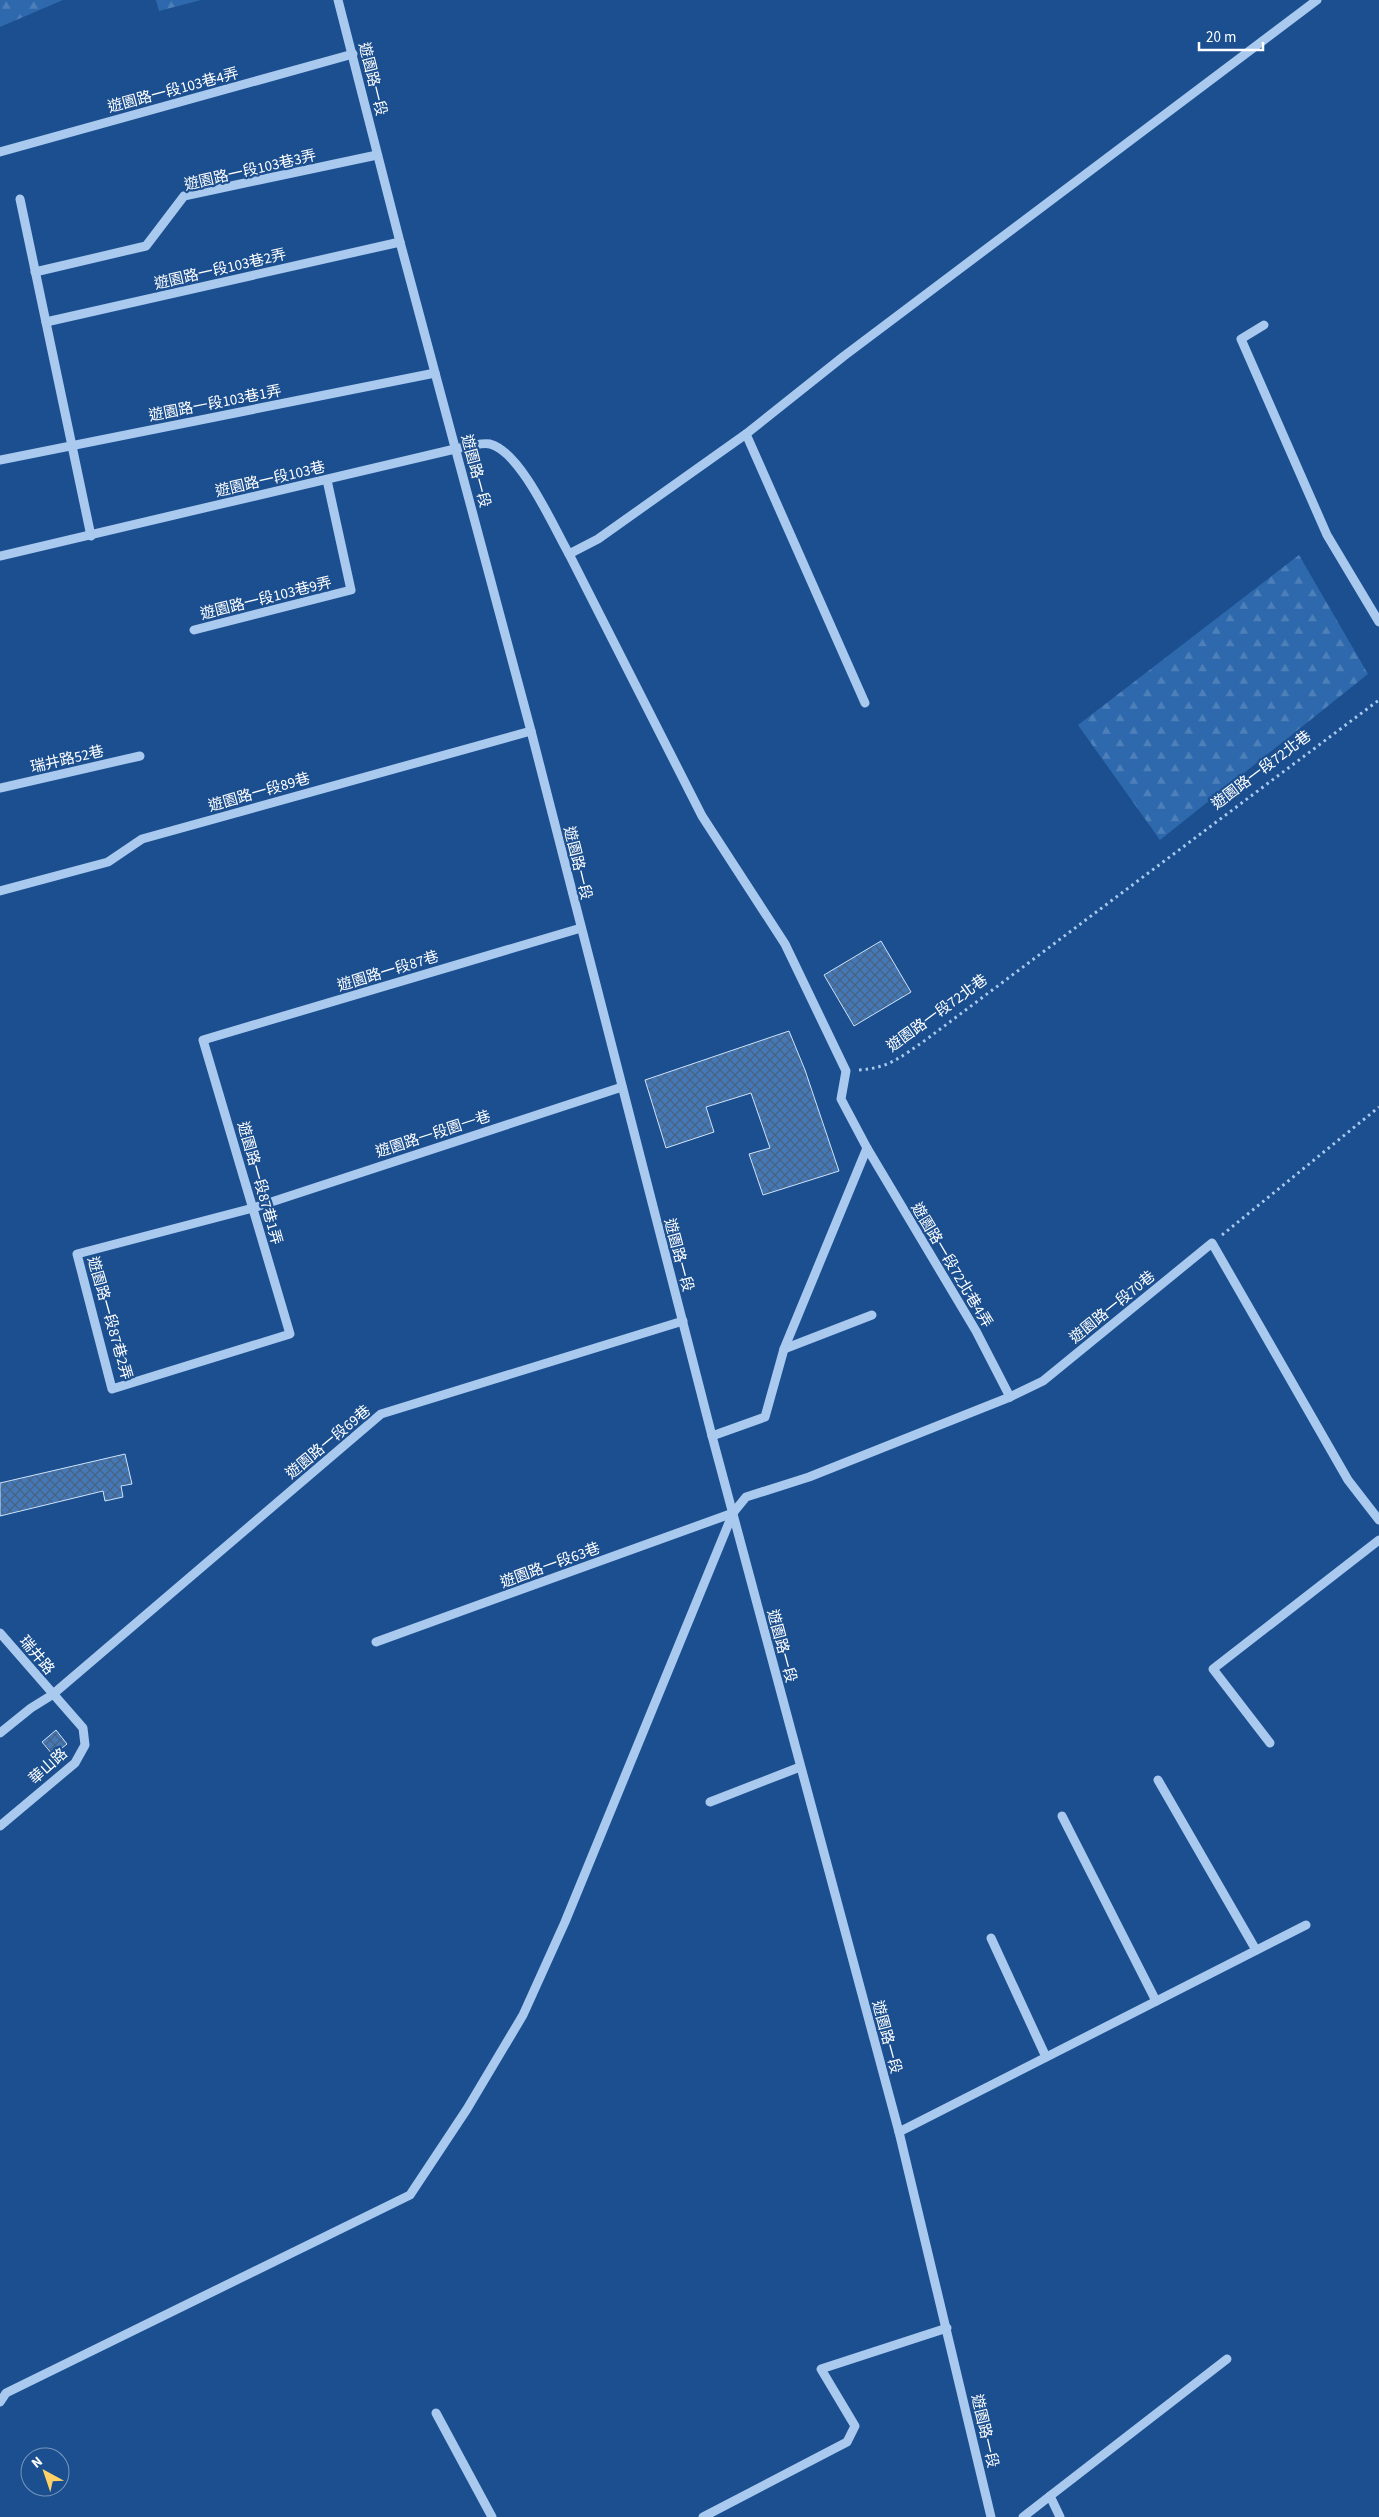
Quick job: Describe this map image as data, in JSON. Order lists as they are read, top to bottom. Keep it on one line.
{"streets":{"street":["遊園路一段","遊園路一段103巷4弄","遊園路一段103巷3弄","遊園路一段103巷2弄","遊園路一段103巷1弄","遊園路一段103巷","遊園路一段103巷9弄","瑞井路52巷","遊園路一段89巷","遊園路一段87巷","遊園路一段園一巷","遊園路一段87巷1弄","遊園路一段72北巷4弄","遊園路一段70巷","遊園路一段87巷2弄","遊園路一段69巷","遊園路一段63巷","瑞井路","華山路"],"path":["遊園路一段72北巷"]},"crossings":[["遊園路一段","遊園路一段103巷4弄"],["遊園路一段","遊園路一段103巷3弄"],["遊園路一段","遊園路一段103巷2弄"],["遊園路一段","遊園路一段103巷1弄"],["遊園路一段","遊園路一段103巷"],["遊園路一段","遊園路一段89巷"],["遊園路一段","遊園路一段87巷"],["遊園路一段","遊園路一段園一巷"],["遊園路一段","遊園路一段70巷"],["遊園路一段","遊園路一段69巷"],["遊園路一段","遊園路一段63巷"],["遊園路一段103巷","遊園路一段103巷9弄"],["遊園路一段103巷","遊園路一段72北巷"],["遊園路一段87巷","遊園路一段87巷1弄"],["遊園路一段園一巷","遊園路一段87巷1弄"],["遊園路一段園一巷","遊園路一段87巷2弄"],["遊園路一段87巷1弄","遊園路一段87巷2弄"],["遊園路一段72北巷4弄","遊園路一段70巷"],["遊園路一段70巷","遊園路一段63巷"],["遊園路一段69巷","瑞井路"],["遊園路一段69巷","華山路"],["瑞井路","華山路"]],"scale_bar":"20 m","north":"top left"}
